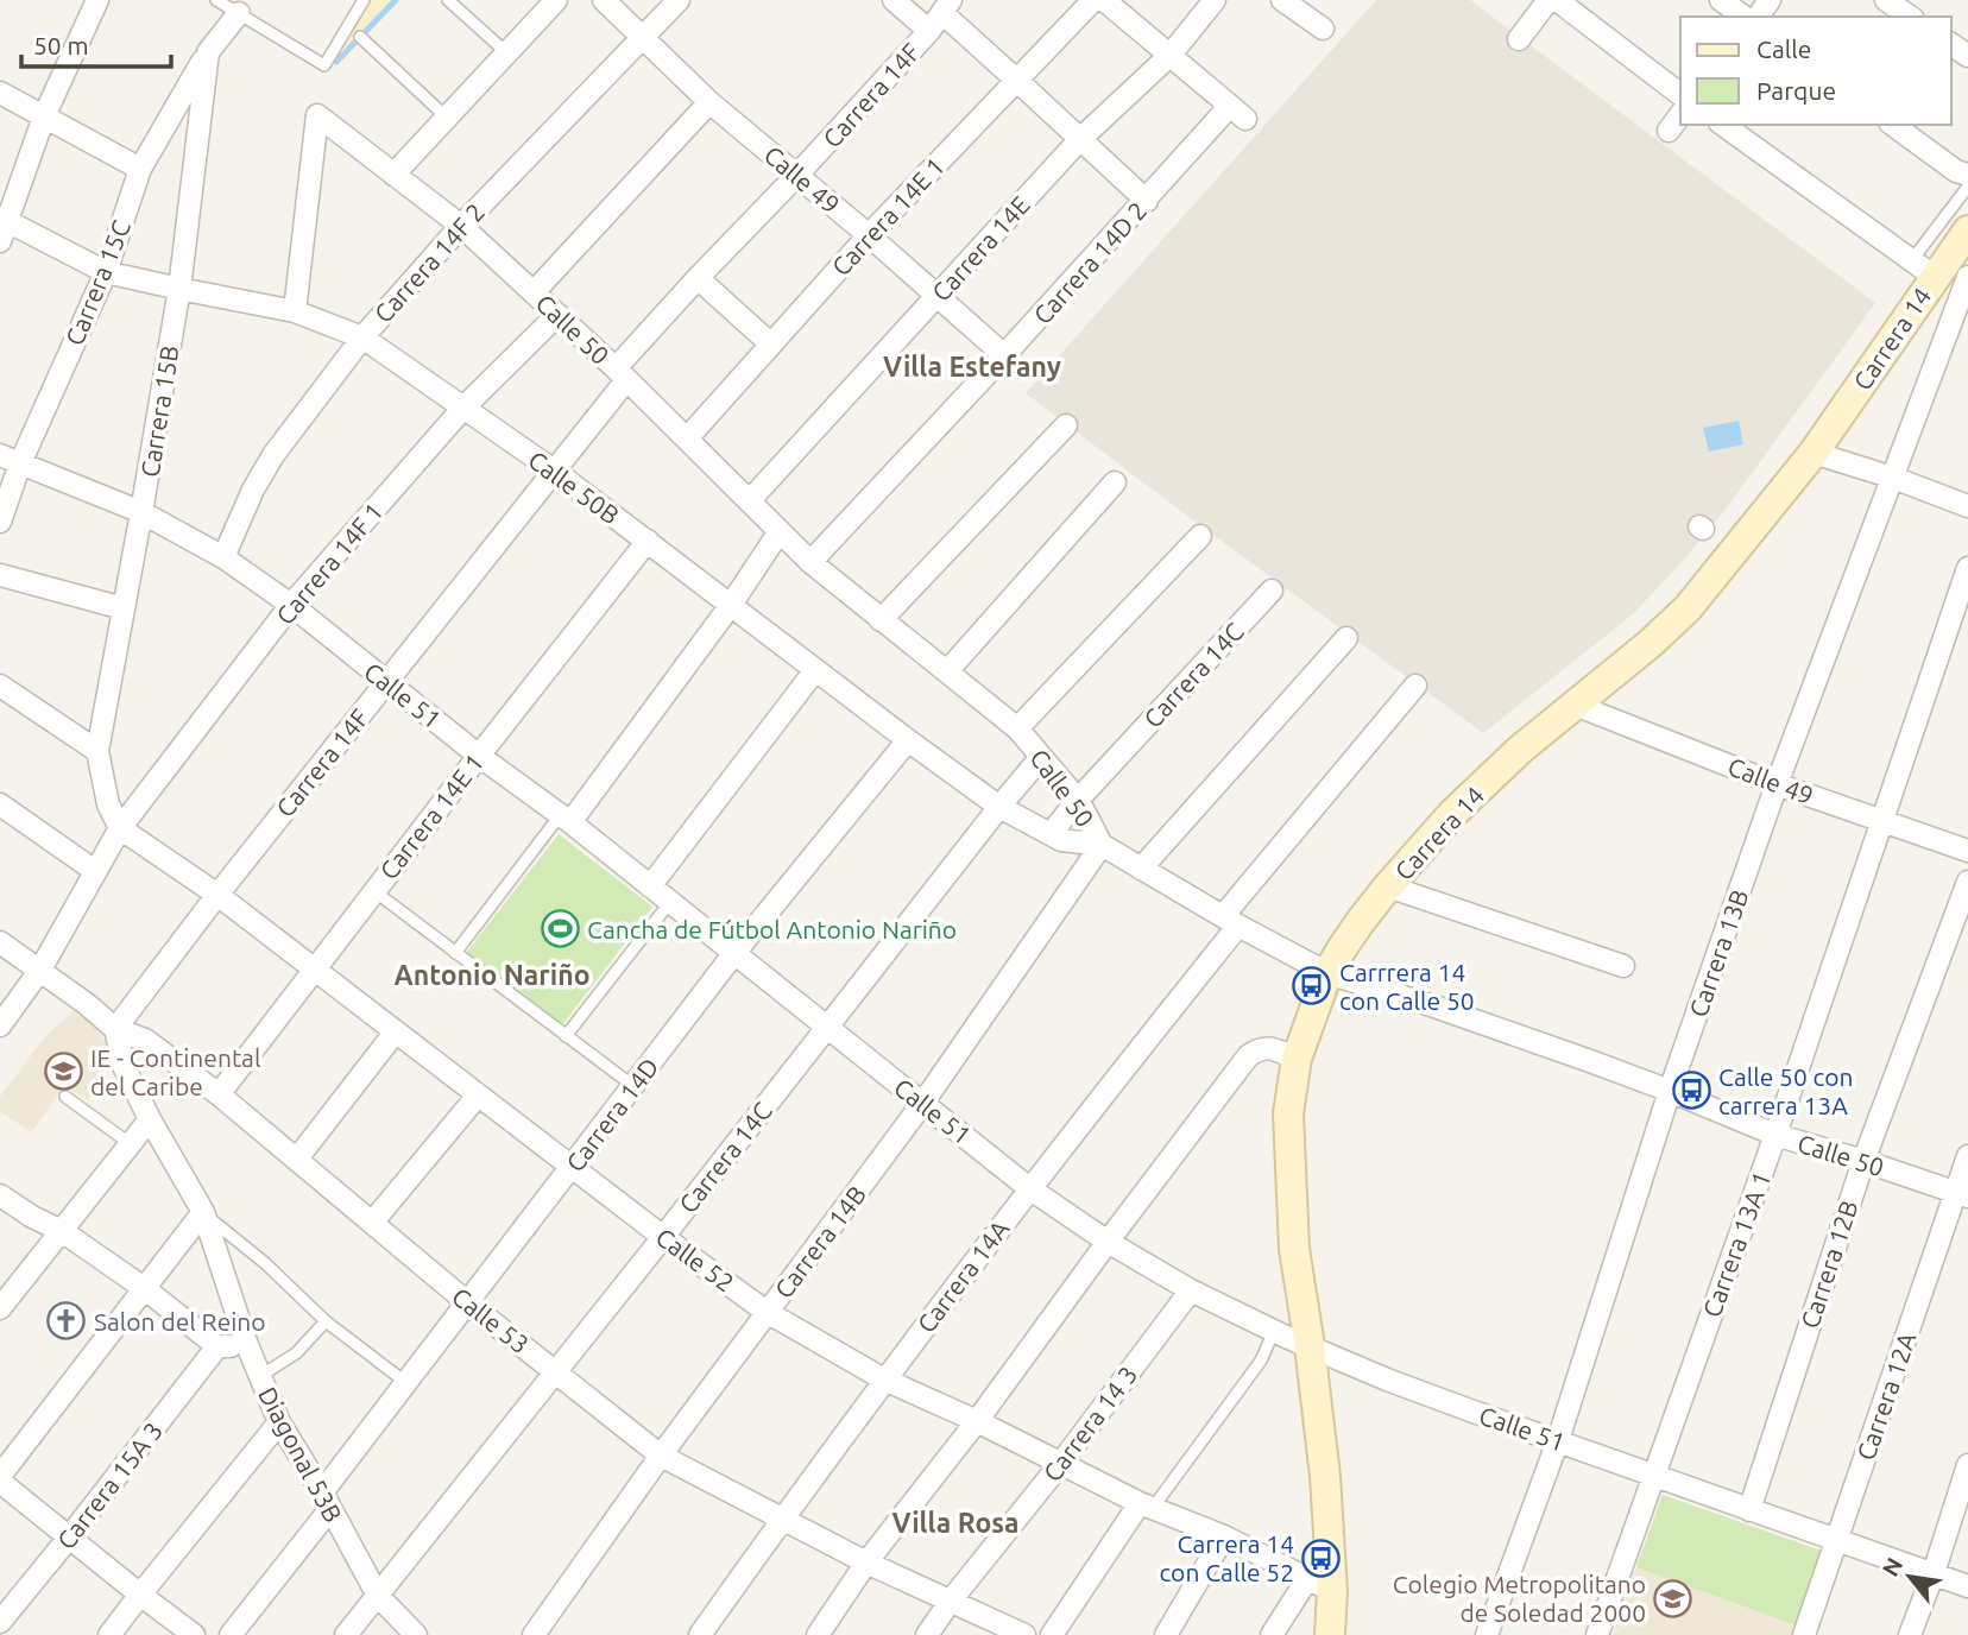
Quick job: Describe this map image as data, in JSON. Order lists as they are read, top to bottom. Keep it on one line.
{"streets":{"main road":["Carrera 14"],"street":["Carrera 14F","Calle 49","Carrera 14E 1","Carrera 14E","Carrera 14F 2","Carrera 14D 2","Carrera 15C","Calle 50","Carrera 15B","Calle 50B","Carrera 14F 1","Carrera 14C","Calle 51","Carrera 13B","Carrera 14D","Carrera 14B","Carrera 13A 1","Calle 52","Carrera 12B","Carrera 14A","Calle 53","Carrera 12A","Carrera 14 3","Diagonal 53B","Carrera 15A 3"]},"crossings":[["Carrera 14F","Calle 49"],["Carrera 14F","Calle 50"],["Carrera 14F","Calle 50B"],["Carrera 14F","Calle 51"],["Carrera 14F","Calle 52"],["Carrera 14F","Calle 53"],["Carrera 14F","Diagonal 53B"],["Calle 49","Carrera 14E 1"],["Calle 49","Carrera 14E"],["Calle 49","Carrera 14F 2"],["Calle 49","Carrera 14D 2"],["Calle 49","Carrera 14"],["Calle 49","Carrera 13B"],["Calle 49","Carrera 13A 1"],["Carrera 14E 1","Calle 50"],["Carrera 14E 1","Calle 50B"],["Carrera 14E 1","Calle 51"],["Carrera 14E 1","Calle 52"],["Carrera 14E 1","Calle 53"],["Carrera 14E","Carrera 14D 2"],["Carrera 14E","Calle 50"],["Carrera 14F 2","Calle 50"],["Carrera 14F 2","Calle 50B"],["Carrera 14F 2","Calle 51"],["Carrera 14D 2","Calle 50"],["Carrera 15C","Carrera 15B"],["Carrera 15C","Calle 50B"],["Carrera 15C","Calle 51"],["Calle 50","Carrera 14"],["Calle 50","Calle 50B"],["Calle 50","Carrera 14F 1"],["Calle 50","Carrera 14C"],["Calle 50","Carrera 13B"],["Calle 50","Carrera 14B"],["Calle 50","Carrera 13A 1"],["Calle 50","Carrera 12B"],["Calle 50","Carrera 14A"],["Calle 50","Carrera 12A"],["Carrera 14","Calle 51"],["Carrera 14","Calle 52"],["Carrera 15B","Calle 50B"],["Carrera 15B","Carrera 14F 1"],["Carrera 15B","Calle 51"],["Carrera 15B","Calle 52"],["Calle 50B","Carrera 14F 1"],["Calle 50B","Carrera 14C"],["Calle 50B","Carrera 14D"],["Calle 50B","Carrera 14B"],["Carrera 14F 1","Calle 51"],["Carrera 14F 1","Calle 52"],["Carrera 14F 1","Calle 53"],["Carrera 14C","Calle 51"],["Carrera 14C","Calle 52"],["Carrera 14C","Calle 53"],["Carrera 14C","Diagonal 53B"],["Calle 51","Carrera 13B"],["Calle 51","Carrera 14D"],["Calle 51","Carrera 14B"],["Calle 51","Carrera 13A 1"],["Calle 51","Carrera 12B"],["Calle 51","Carrera 14A"],["Calle 51","Carrera 12A"],["Calle 51","Carrera 14 3"],["Carrera 14D","Calle 52"],["Carrera 14D","Calle 53"],["Carrera 14D","Diagonal 53B"],["Carrera 14B","Calle 52"],["Carrera 14B","Calle 53"],["Calle 52","Carrera 14A"],["Calle 52","Carrera 14 3"],["Carrera 14A","Calle 53"],["Calle 53","Carrera 14 3"],["Calle 53","Diagonal 53B"]],"districts":["Villa Estefany","Antonio Nariño","Villa Rosa"],"places":{"sports":["Cancha de Fútbol Antonio Nariño"],"bus stop":["Carrrera 14 con Calle 50","Calle 50 con carrera 13A","Carrera 14 con Calle 52"],"school or university":["IE - Continental del Caribe","Colegio Metropolitano de Soledad 2000"],"church":["Salon del Reino"]},"legend":["Calle","Parque"],"scale_bar":"50 m","north":"top left"}
